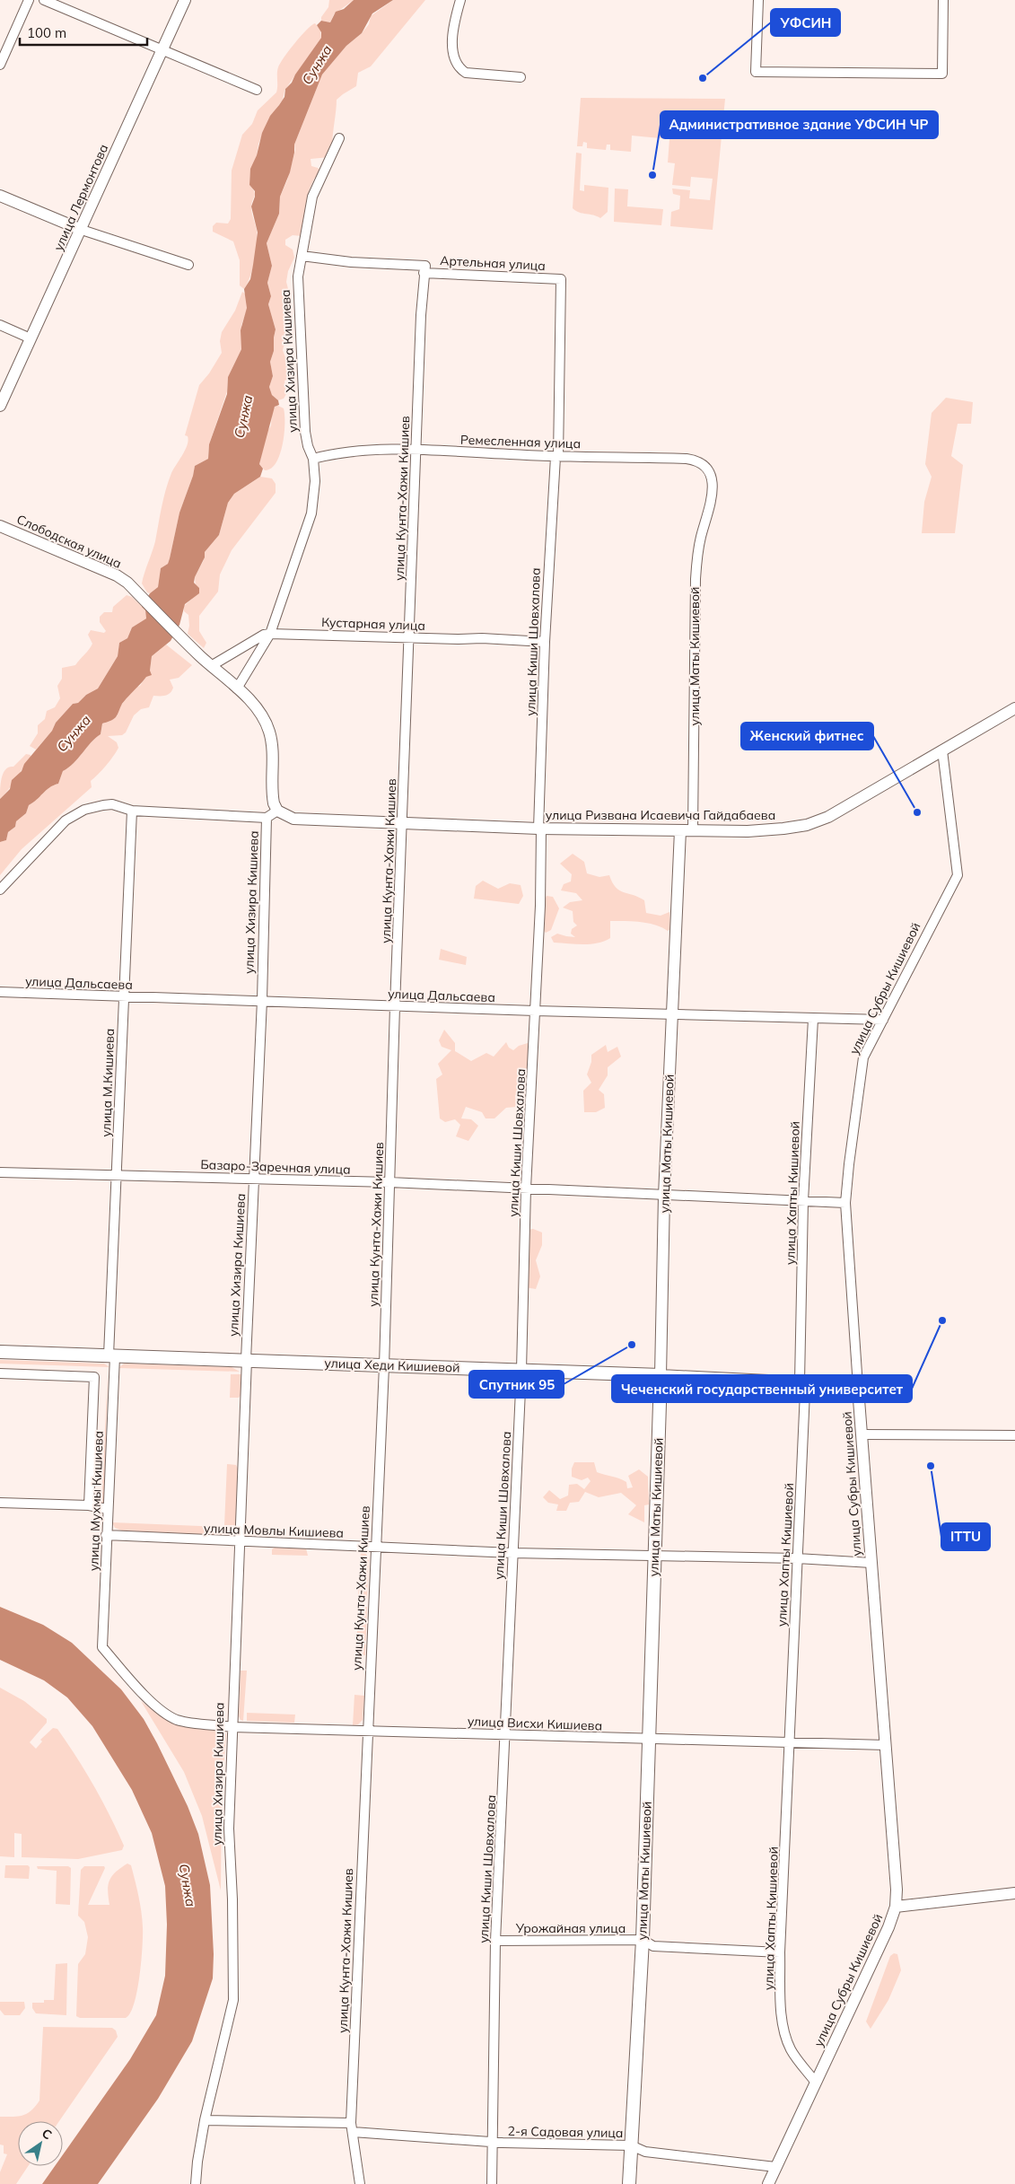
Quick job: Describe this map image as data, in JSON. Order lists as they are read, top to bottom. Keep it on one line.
{"streets":{"main road":["улица Маты Кишиевой","улица Хеди Кишиевой"],"street":["улица Лермонтова","Артельная улица","улица Хизира Кишиева","Ремесленная улица","улица Кунта-Хажи Кишиев","Слободская улица","Кустарная улица","улица Киши Шовхалова","улица Ризвана Исаевича Гайдабаева","улица Дальсаева","улица Субры Кишиевой","улица М.Кишиева","Базаро-Заречная улица","улица Хапты Кишиевой","улица Мухмы Кишиева","улица Мовлы Кишиева","улица Висхи Кишиева","Урожайная улица","2-я Садовая улица"]},"crossings":[["Артельная улица","улица Хизира Кишиева"],["Артельная улица","улица Кунта-Хажи Кишиев"],["Артельная улица","улица Киши Шовхалова"],["улица Хизира Кишиева","Ремесленная улица"],["улица Хизира Кишиева","Слободская улица"],["улица Хизира Кишиева","Кустарная улица"],["улица Хизира Кишиева","улица Ризвана Исаевича Гайдабаева"],["улица Хизира Кишиева","улица Дальсаева"],["улица Хизира Кишиева","Базаро-Заречная улица"],["улица Хизира Кишиева","улица Хеди Кишиевой"],["улица Хизира Кишиева","улица Мовлы Кишиева"],["улица Хизира Кишиева","улица Висхи Кишиева"],["улица Хизира Кишиева","2-я Садовая улица"],["Ремесленная улица","улица Кунта-Хажи Кишиев"],["Ремесленная улица","улица Киши Шовхалова"],["Ремесленная улица","улица Маты Кишиевой"],["улица Кунта-Хажи Кишиев","Кустарная улица"],["улица Кунта-Хажи Кишиев","улица Ризвана Исаевича Гайдабаева"],["улица Кунта-Хажи Кишиев","улица Дальсаева"],["улица Кунта-Хажи Кишиев","Базаро-Заречная улица"],["улица Кунта-Хажи Кишиев","улица Хеди Кишиевой"],["улица Кунта-Хажи Кишиев","улица Мовлы Кишиева"],["улица Кунта-Хажи Кишиев","улица Висхи Кишиева"],["улица Кунта-Хажи Кишиев","2-я Садовая улица"],["Слободская улица","Кустарная улица"],["Кустарная улица","улица Киши Шовхалова"],["улица Киши Шовхалова","улица Ризвана Исаевича Гайдабаева"],["улица Киши Шовхалова","улица Дальсаева"],["улица Киши Шовхалова","Базаро-Заречная улица"],["улица Киши Шовхалова","улица Хеди Кишиевой"],["улица Киши Шовхалова","улица Мовлы Кишиева"],["улица Киши Шовхалова","улица Висхи Кишиева"],["улица Киши Шовхалова","Урожайная улица"],["улица Киши Шовхалова","2-я Садовая улица"],["улица Маты Кишиевой","улица Ризвана Исаевича Гайдабаева"],["улица Маты Кишиевой","улица Дальсаева"],["улица Маты Кишиевой","Базаро-Заречная улица"],["улица Маты Кишиевой","улица Хеди Кишиевой"],["улица Маты Кишиевой","улица Мовлы Кишиева"],["улица Маты Кишиевой","улица Висхи Кишиева"],["улица Маты Кишиевой","Урожайная улица"],["улица Маты Кишиевой","2-я Садовая улица"],["улица Ризвана Исаевича Гайдабаева","улица Субры Кишиевой"],["улица Дальсаева","улица Субры Кишиевой"],["улица Дальсаева","улица М.Кишиева"],["улица Дальсаева","улица Хапты Кишиевой"],["улица Субры Кишиевой","Базаро-Заречная улица"],["улица Субры Кишиевой","улица Хапты Кишиевой"],["улица Субры Кишиевой","улица Хеди Кишиевой"],["улица Субры Кишиевой","улица Мовлы Кишиева"],["улица Субры Кишиевой","улица Висхи Кишиева"],["улица Субры Кишиевой","2-я Садовая улица"],["улица М.Кишиева","Базаро-Заречная улица"],["улица М.Кишиева","улица Хеди Кишиевой"],["улица М.Кишиева","улица Мухмы Кишиева"],["Базаро-Заречная улица","улица Хапты Кишиевой"],["улица Хапты Кишиевой","улица Хеди Кишиевой"],["улица Хапты Кишиевой","улица Мовлы Кишиева"],["улица Хапты Кишиевой","улица Висхи Кишиева"],["улица Хапты Кишиевой","Урожайная улица"],["улица Хеди Кишиевой","улица Мухмы Кишиева"],["улица Мухмы Кишиева","улица Мовлы Кишиева"],["улица Мухмы Кишиева","улица Висхи Кишиева"]],"water":["Сунжа"],"places":["УФСИН","Административное здание УФСИН ЧР","Женский фитнес","Чеченский государственный университет","Спутник 95","ITTU"],"scale_bar":"100 m","north":"top right"}
